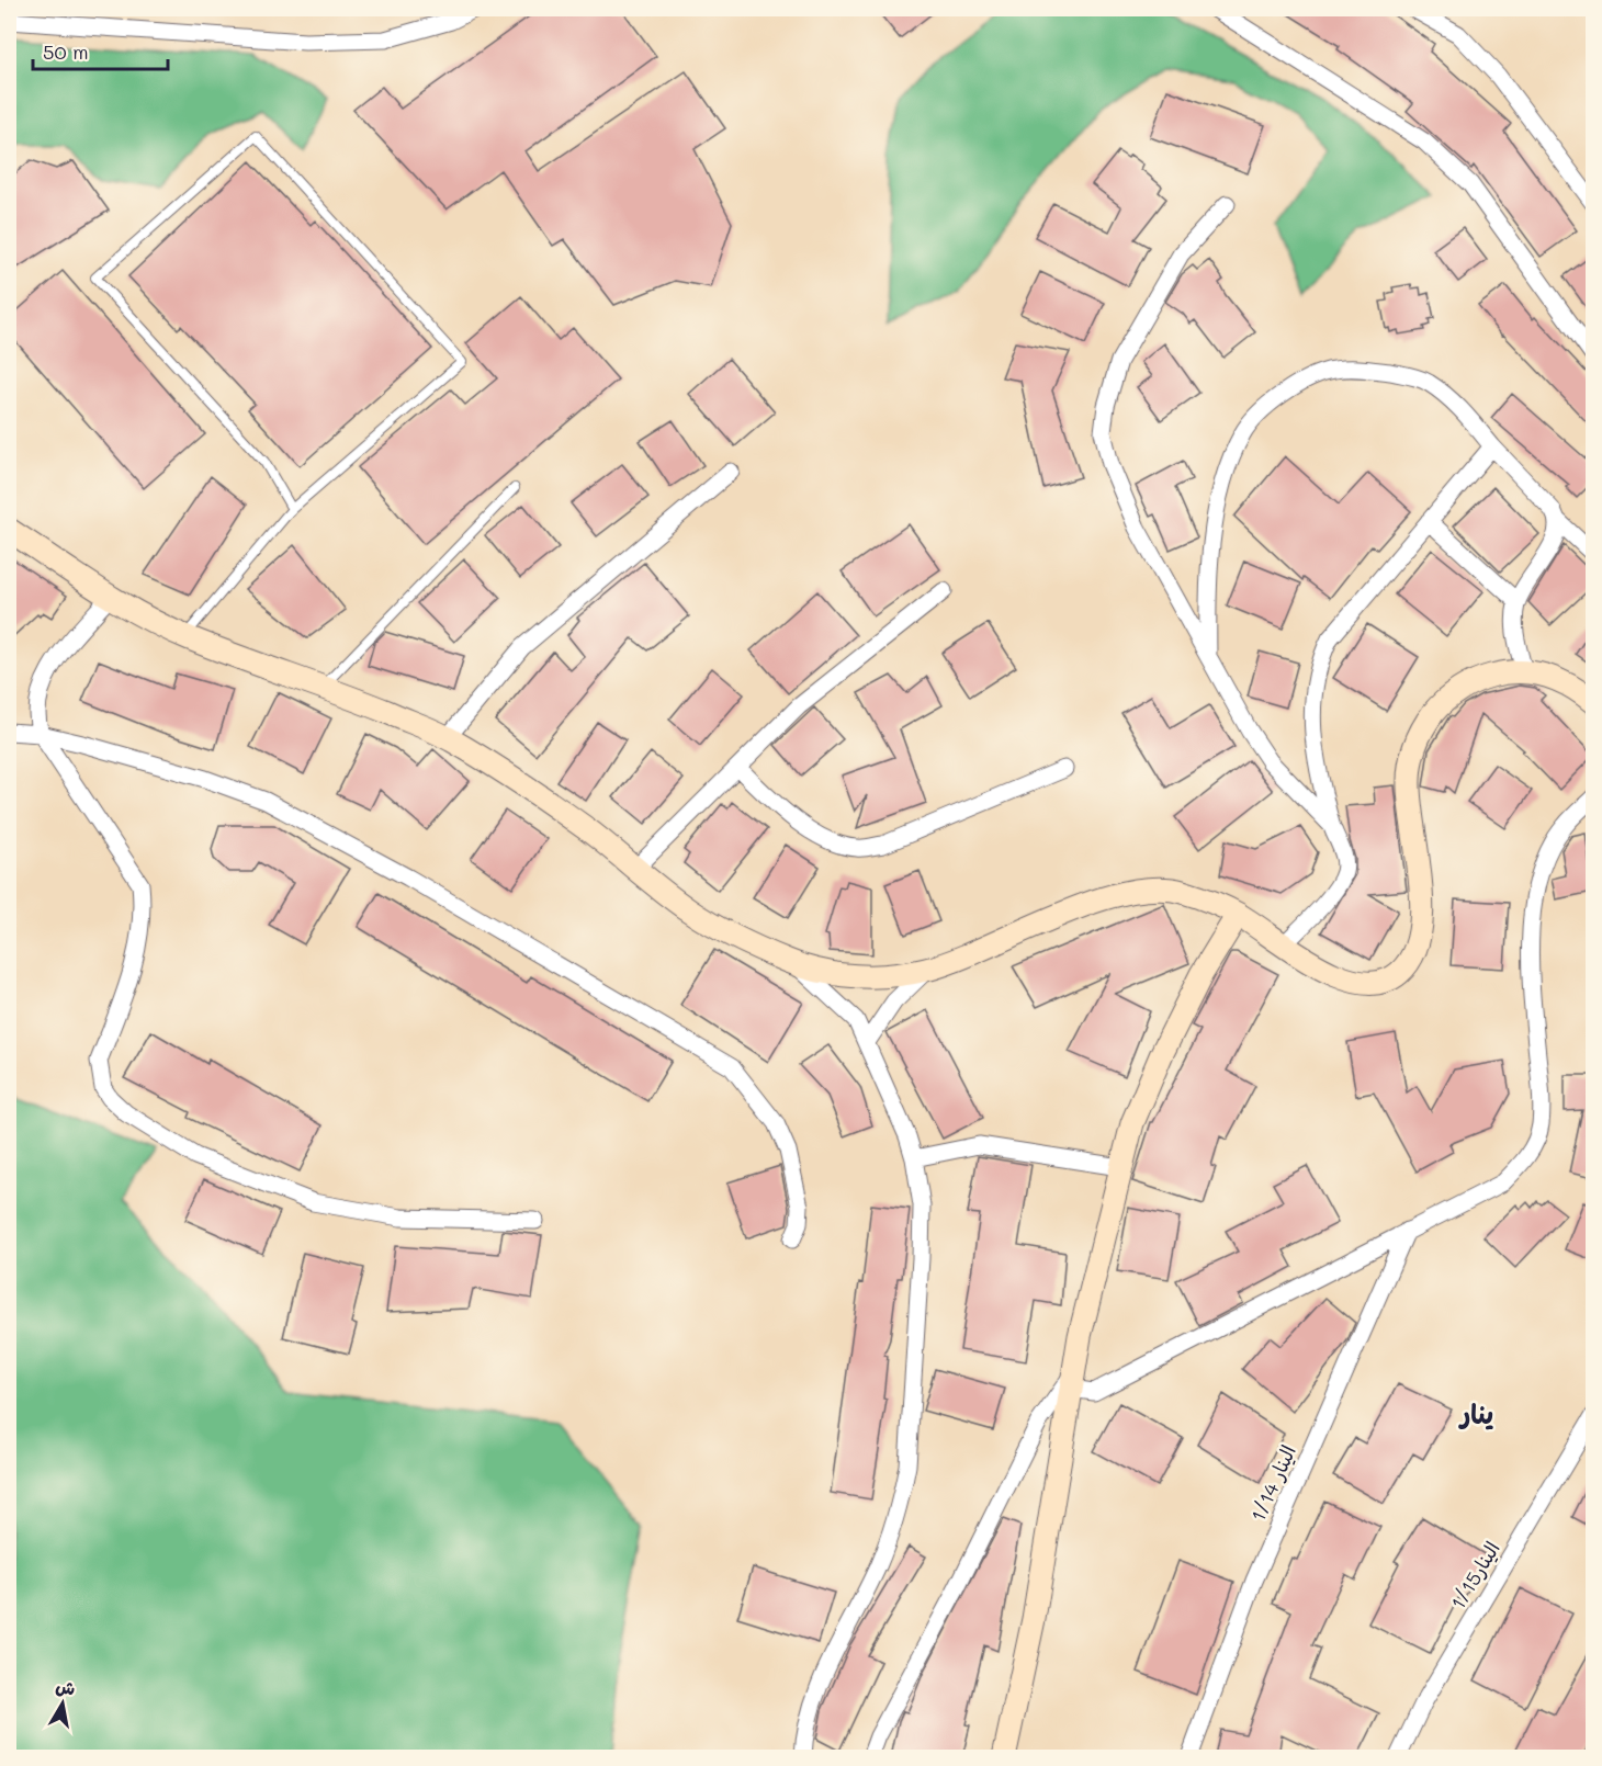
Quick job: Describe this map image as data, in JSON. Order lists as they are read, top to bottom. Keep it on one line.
{"streets":{"street":["الينار 1/14","الينار1/15"]},"districts":["ينار"],"scale_bar":"50 m","north":"top"}
